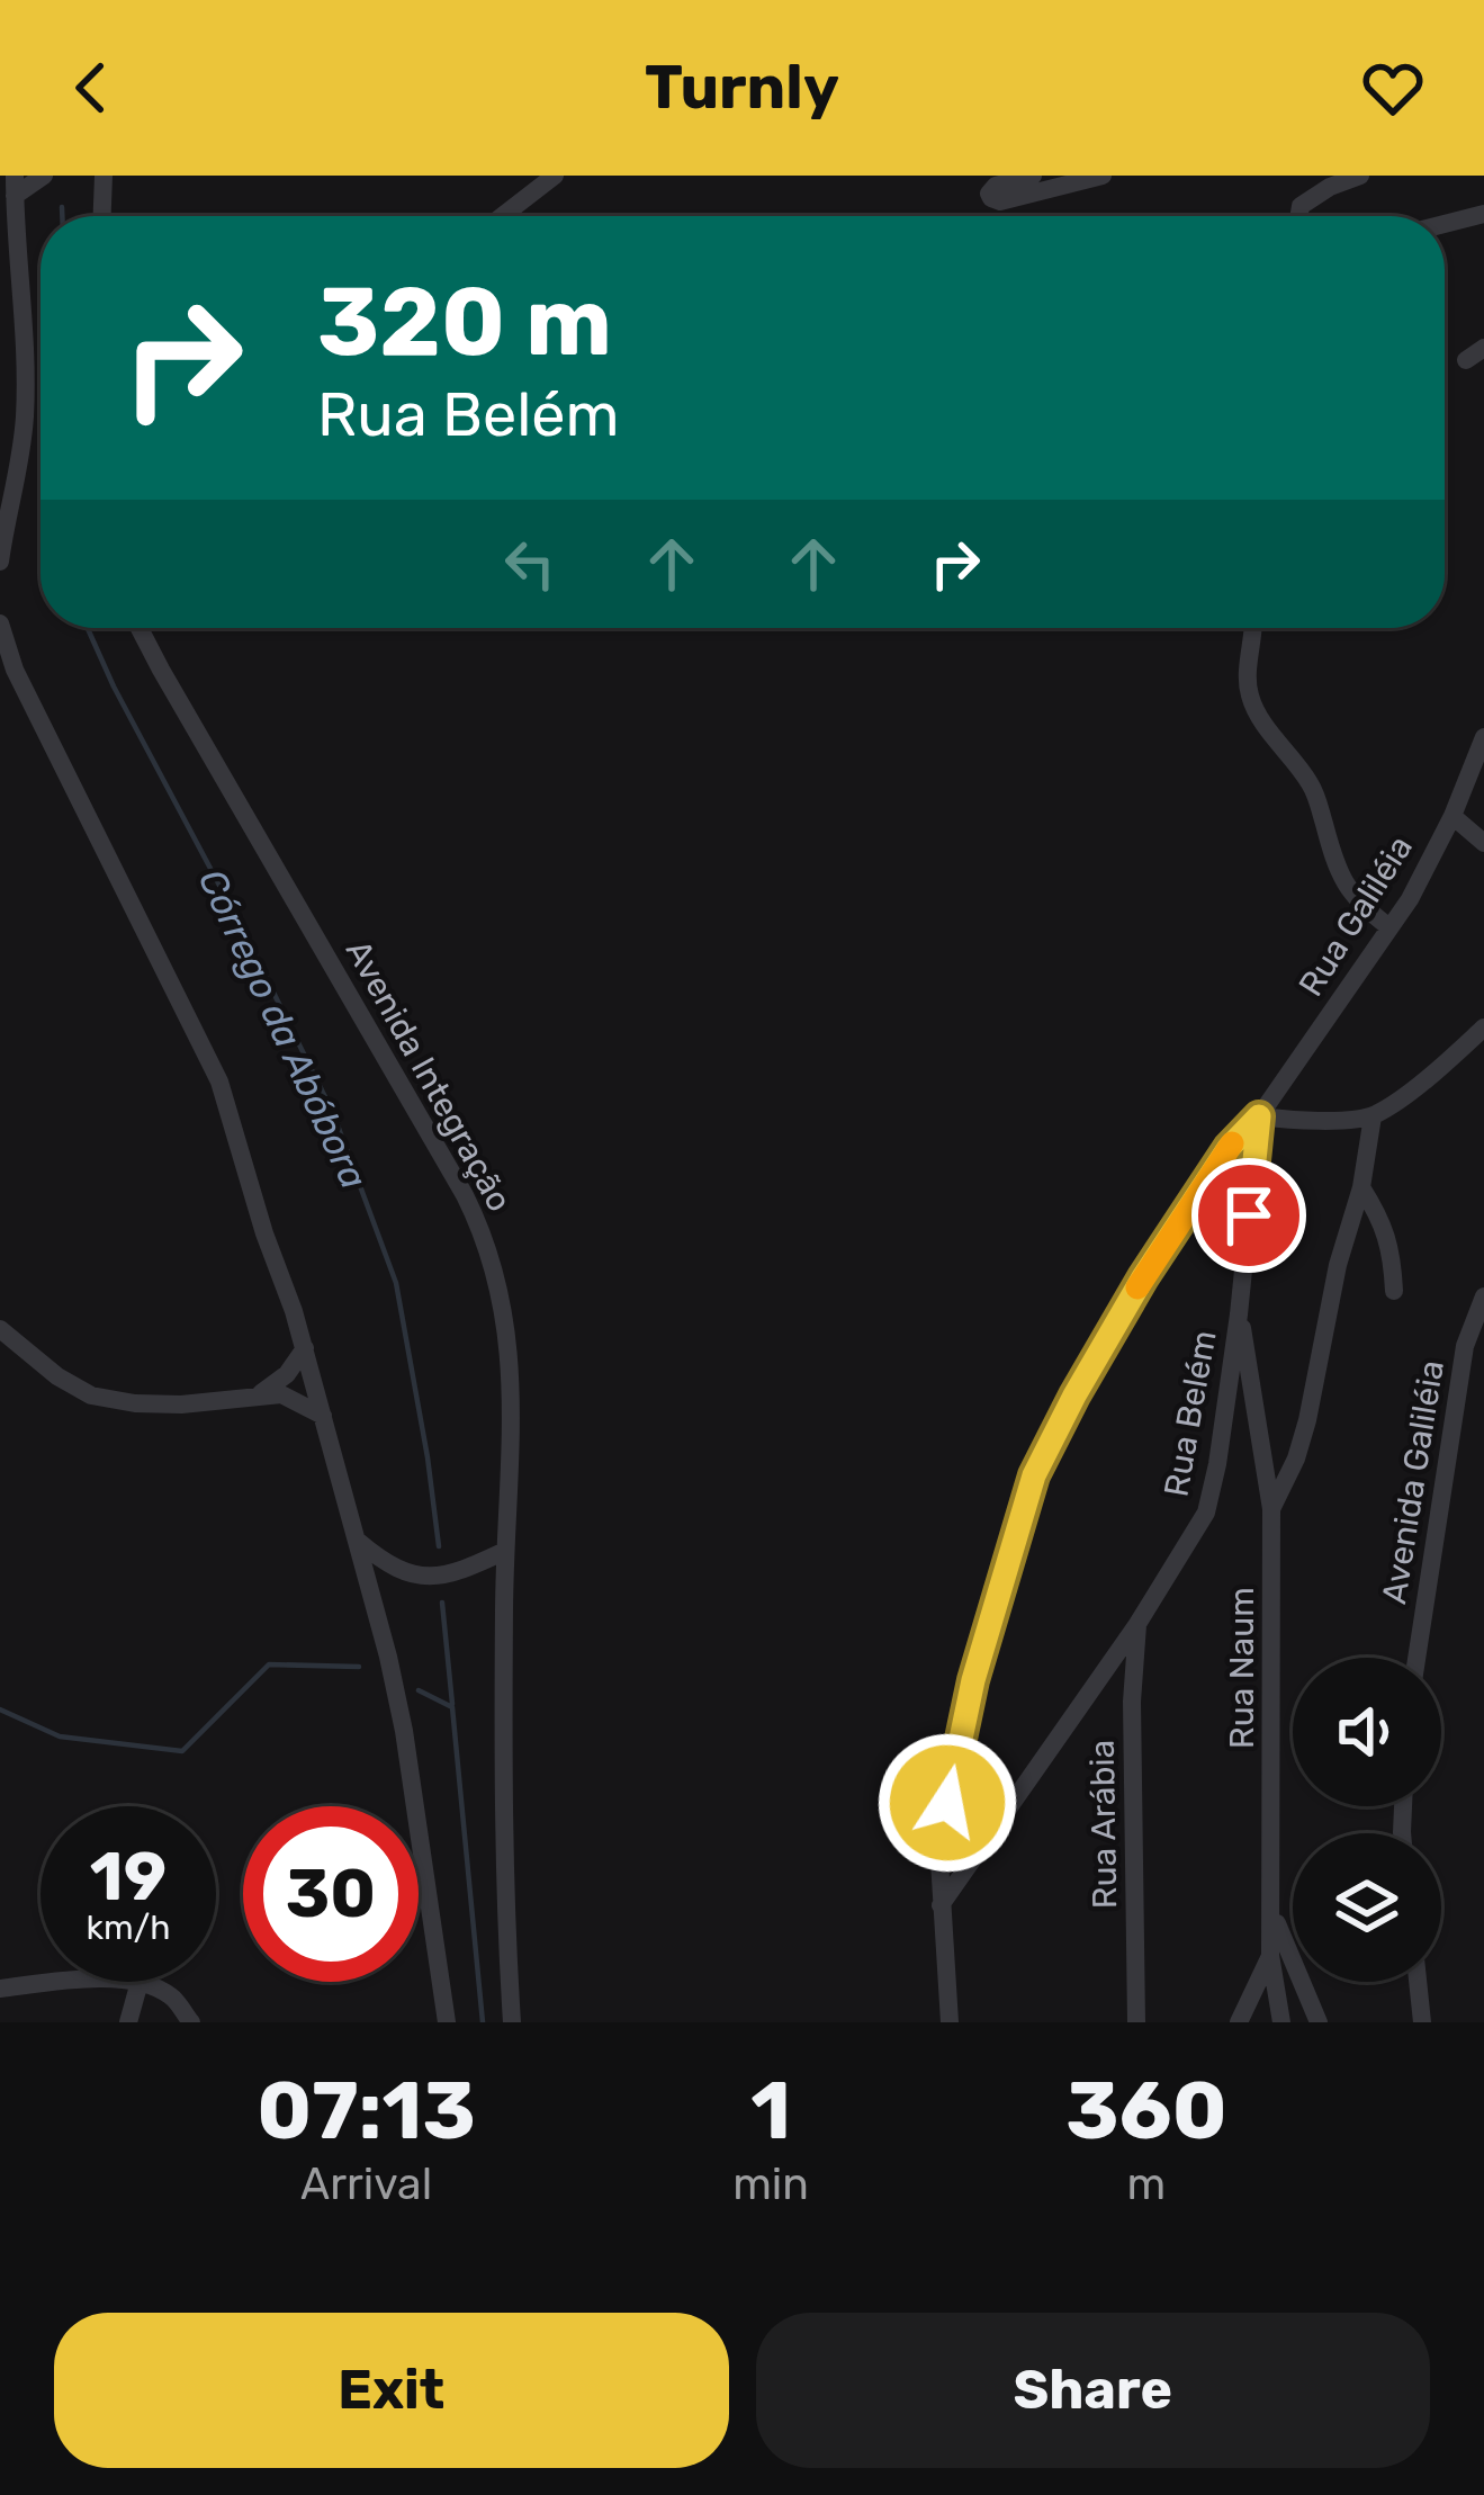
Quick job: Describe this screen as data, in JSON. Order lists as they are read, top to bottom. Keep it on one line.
{"streets":{"street":["Rua Galiléia","Avenida Integração","Rua Belém","Avenida Galiléia","Rua Naum","Rua Arábia"]},"crossings":[["Rua Galiléia","Rua Belém"],["Rua Belém","Rua Naum"],["Rua Belém","Rua Arábia"]],"water":["Córrego da Abóbora"],"page":{"header":"Turnly","turn":["320 m","Rua Belém"],"speed":"19 km/h","limit":"30","eta":["07:13","Arrival","1","min","360","m"],"buttons":["Exit","Share"]}}
